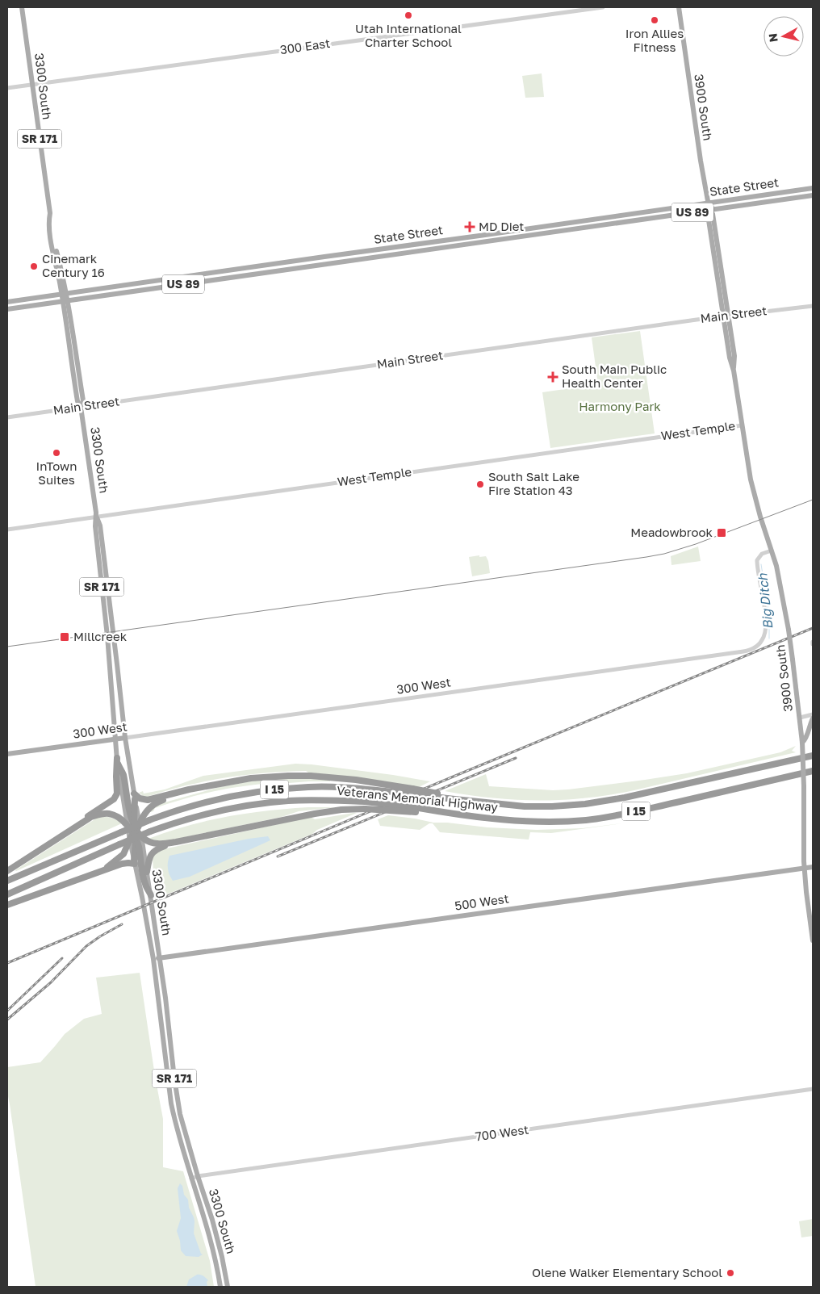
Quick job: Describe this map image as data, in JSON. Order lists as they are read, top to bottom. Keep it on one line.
{"streets":{"highway":["I 15","Veterans Memorial Highway"],"main road":["3300 South","3900 South","SR 171","State Street","US 89","300 West","500 West"],"street":["300 East","Main Street","West Temple","700 West"]},"crossings":[["300 East","3300 South"],["3300 South","State Street"],["3300 South","Main Street"],["3300 South","West Temple"],["3300 South","300 West"],["3300 South","500 West"],["3300 South","700 West"],["3900 South","State Street"],["3900 South","Main Street"],["3900 South","West Temple"],["3900 South","300 West"],["3900 South","500 West"]],"water":["Big Ditch"],"parks":["Harmony Park"],"places":{"other":["Utah International Charter School","Iron Allies Fitness","Cinemark Century 16","InTown Suites","South Salt Lake Fire Station 43","Olene Walker Elementary School"],"health":["MD Diet","South Main Public Health Center"],"transit":["Meadowbrook","Millcreek"]},"north":"left"}
